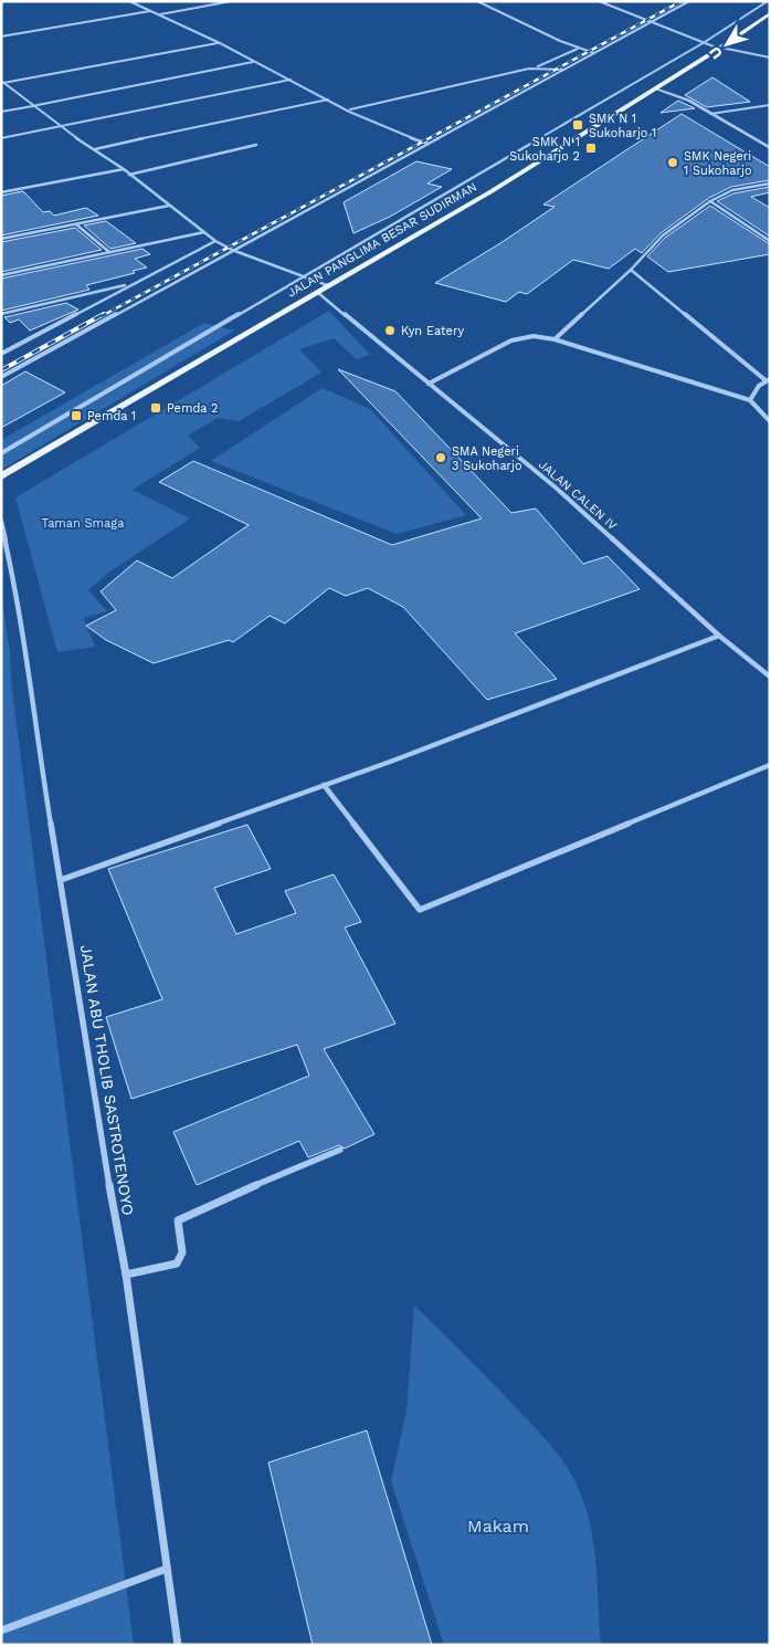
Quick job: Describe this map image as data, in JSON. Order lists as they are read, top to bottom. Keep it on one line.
{"streets":{"main road":["JALAN PANGLIMA BESAR SUDIRMAN"],"street":["JALAN CALEN IV","JALAN ABU THOLIB SASTROTENOYO"]},"crossings":[["JALAN PANGLIMA BESAR SUDIRMAN","JALAN CALEN IV"]],"parks":["Taman Smaga","Makam"],"places":{"transit":["SMK N 1 Sukoharjo 1","SMK N 1 Sukoharjo 2","Pemda 2","Pemda 1"],"other":["SMK Negeri 1 Sukoharjo","Kyn Eatery","SMA Negeri 3 Sukoharjo"]},"north":"bottom left"}
